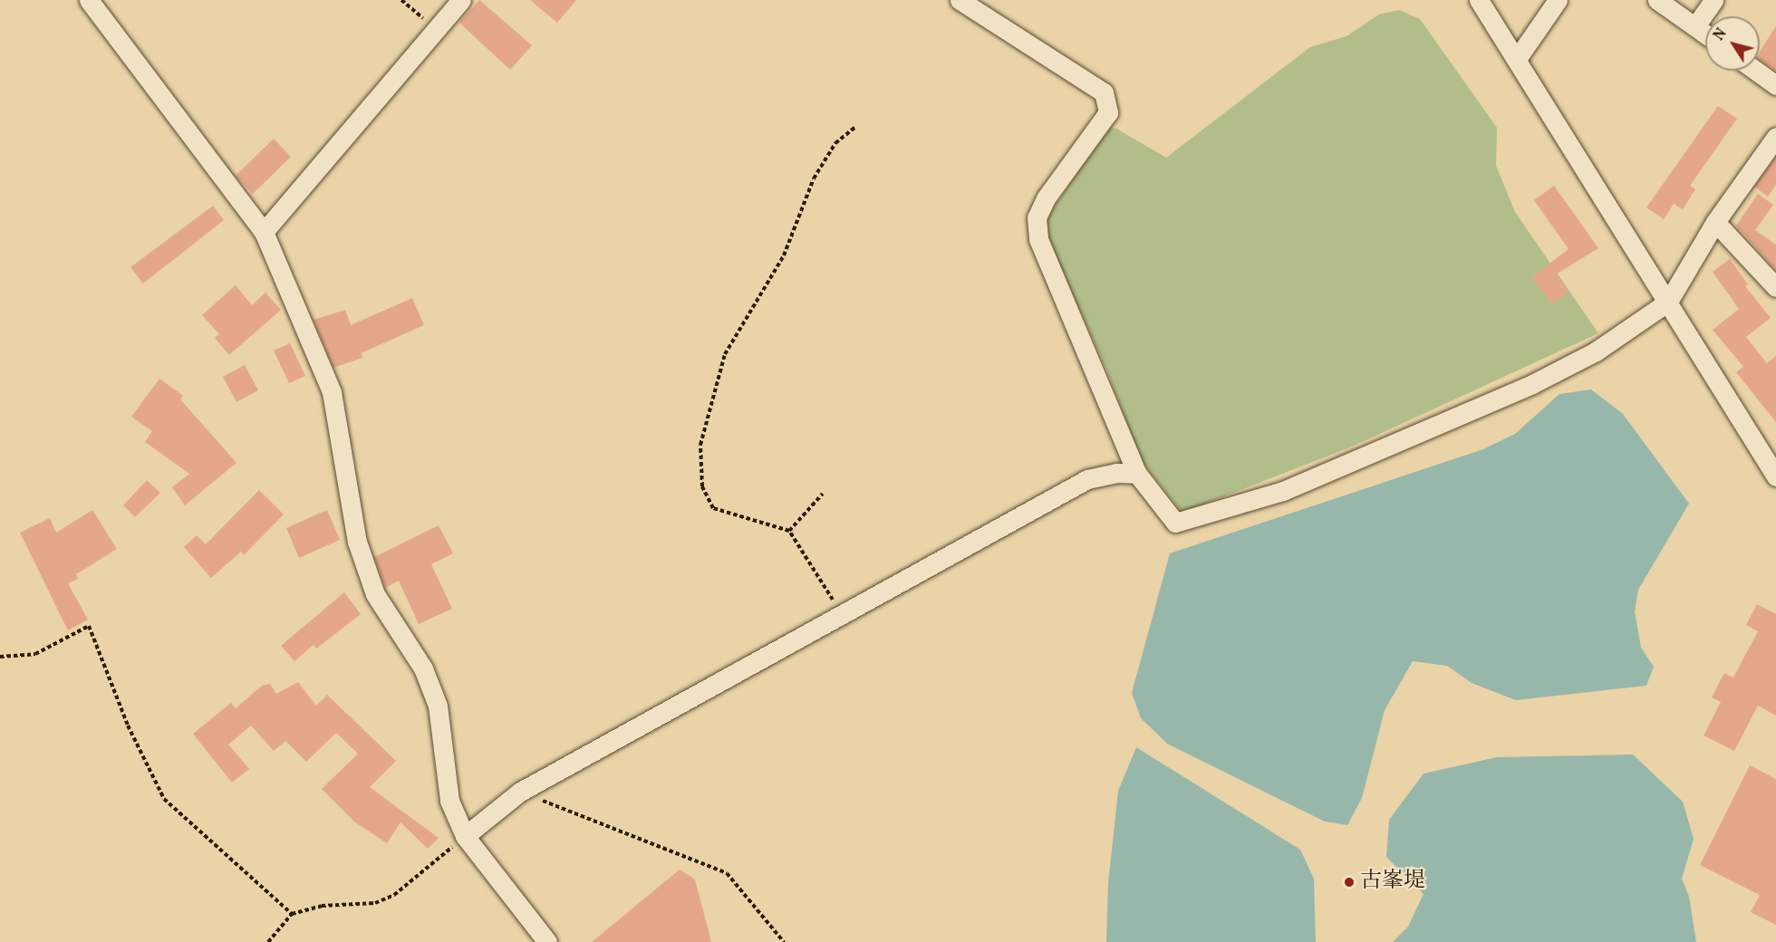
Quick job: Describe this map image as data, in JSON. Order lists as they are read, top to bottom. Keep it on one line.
{"places":["古峯堤"],"north":"top left"}
